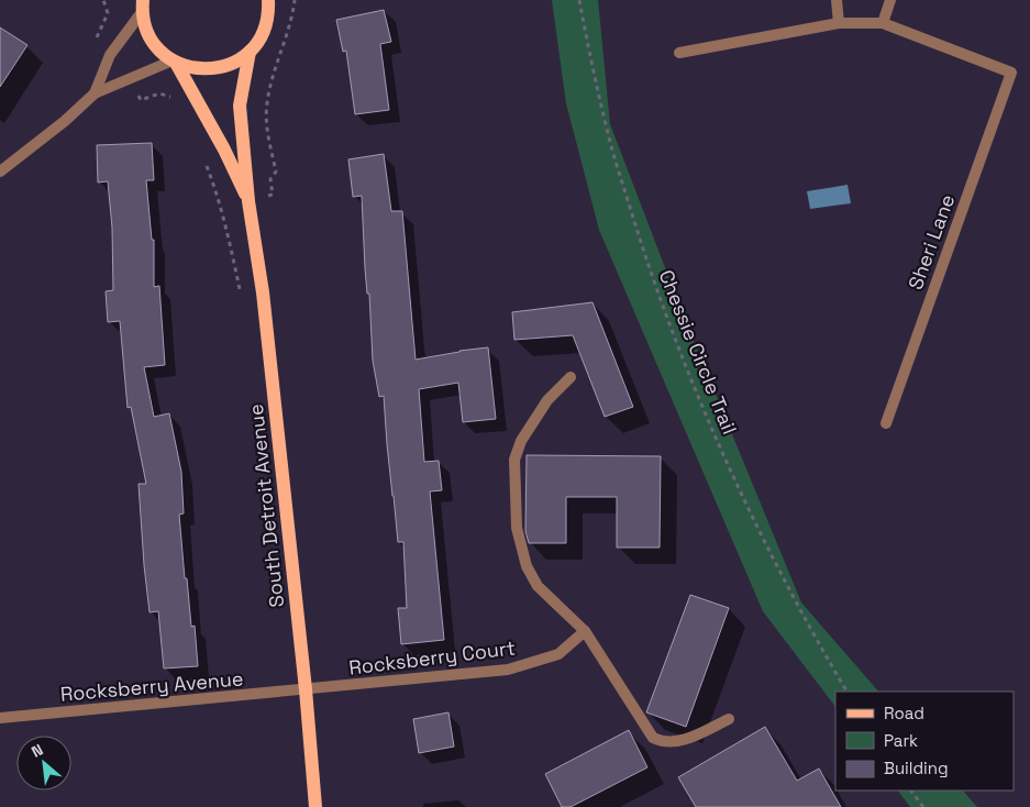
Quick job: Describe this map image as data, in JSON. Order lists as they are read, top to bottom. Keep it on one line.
{"streets":{"main road":["South Detroit Avenue"],"street":["Sheri Lane","Rocksberry Court","Rocksberry Avenue"],"path":["Chessie Circle Trail"]},"crossings":[["South Detroit Avenue","Rocksberry Court"],["South Detroit Avenue","Rocksberry Avenue"],["Rocksberry Court","Rocksberry Avenue"]],"legend":["Road","Park","Building"],"north":"top left"}
